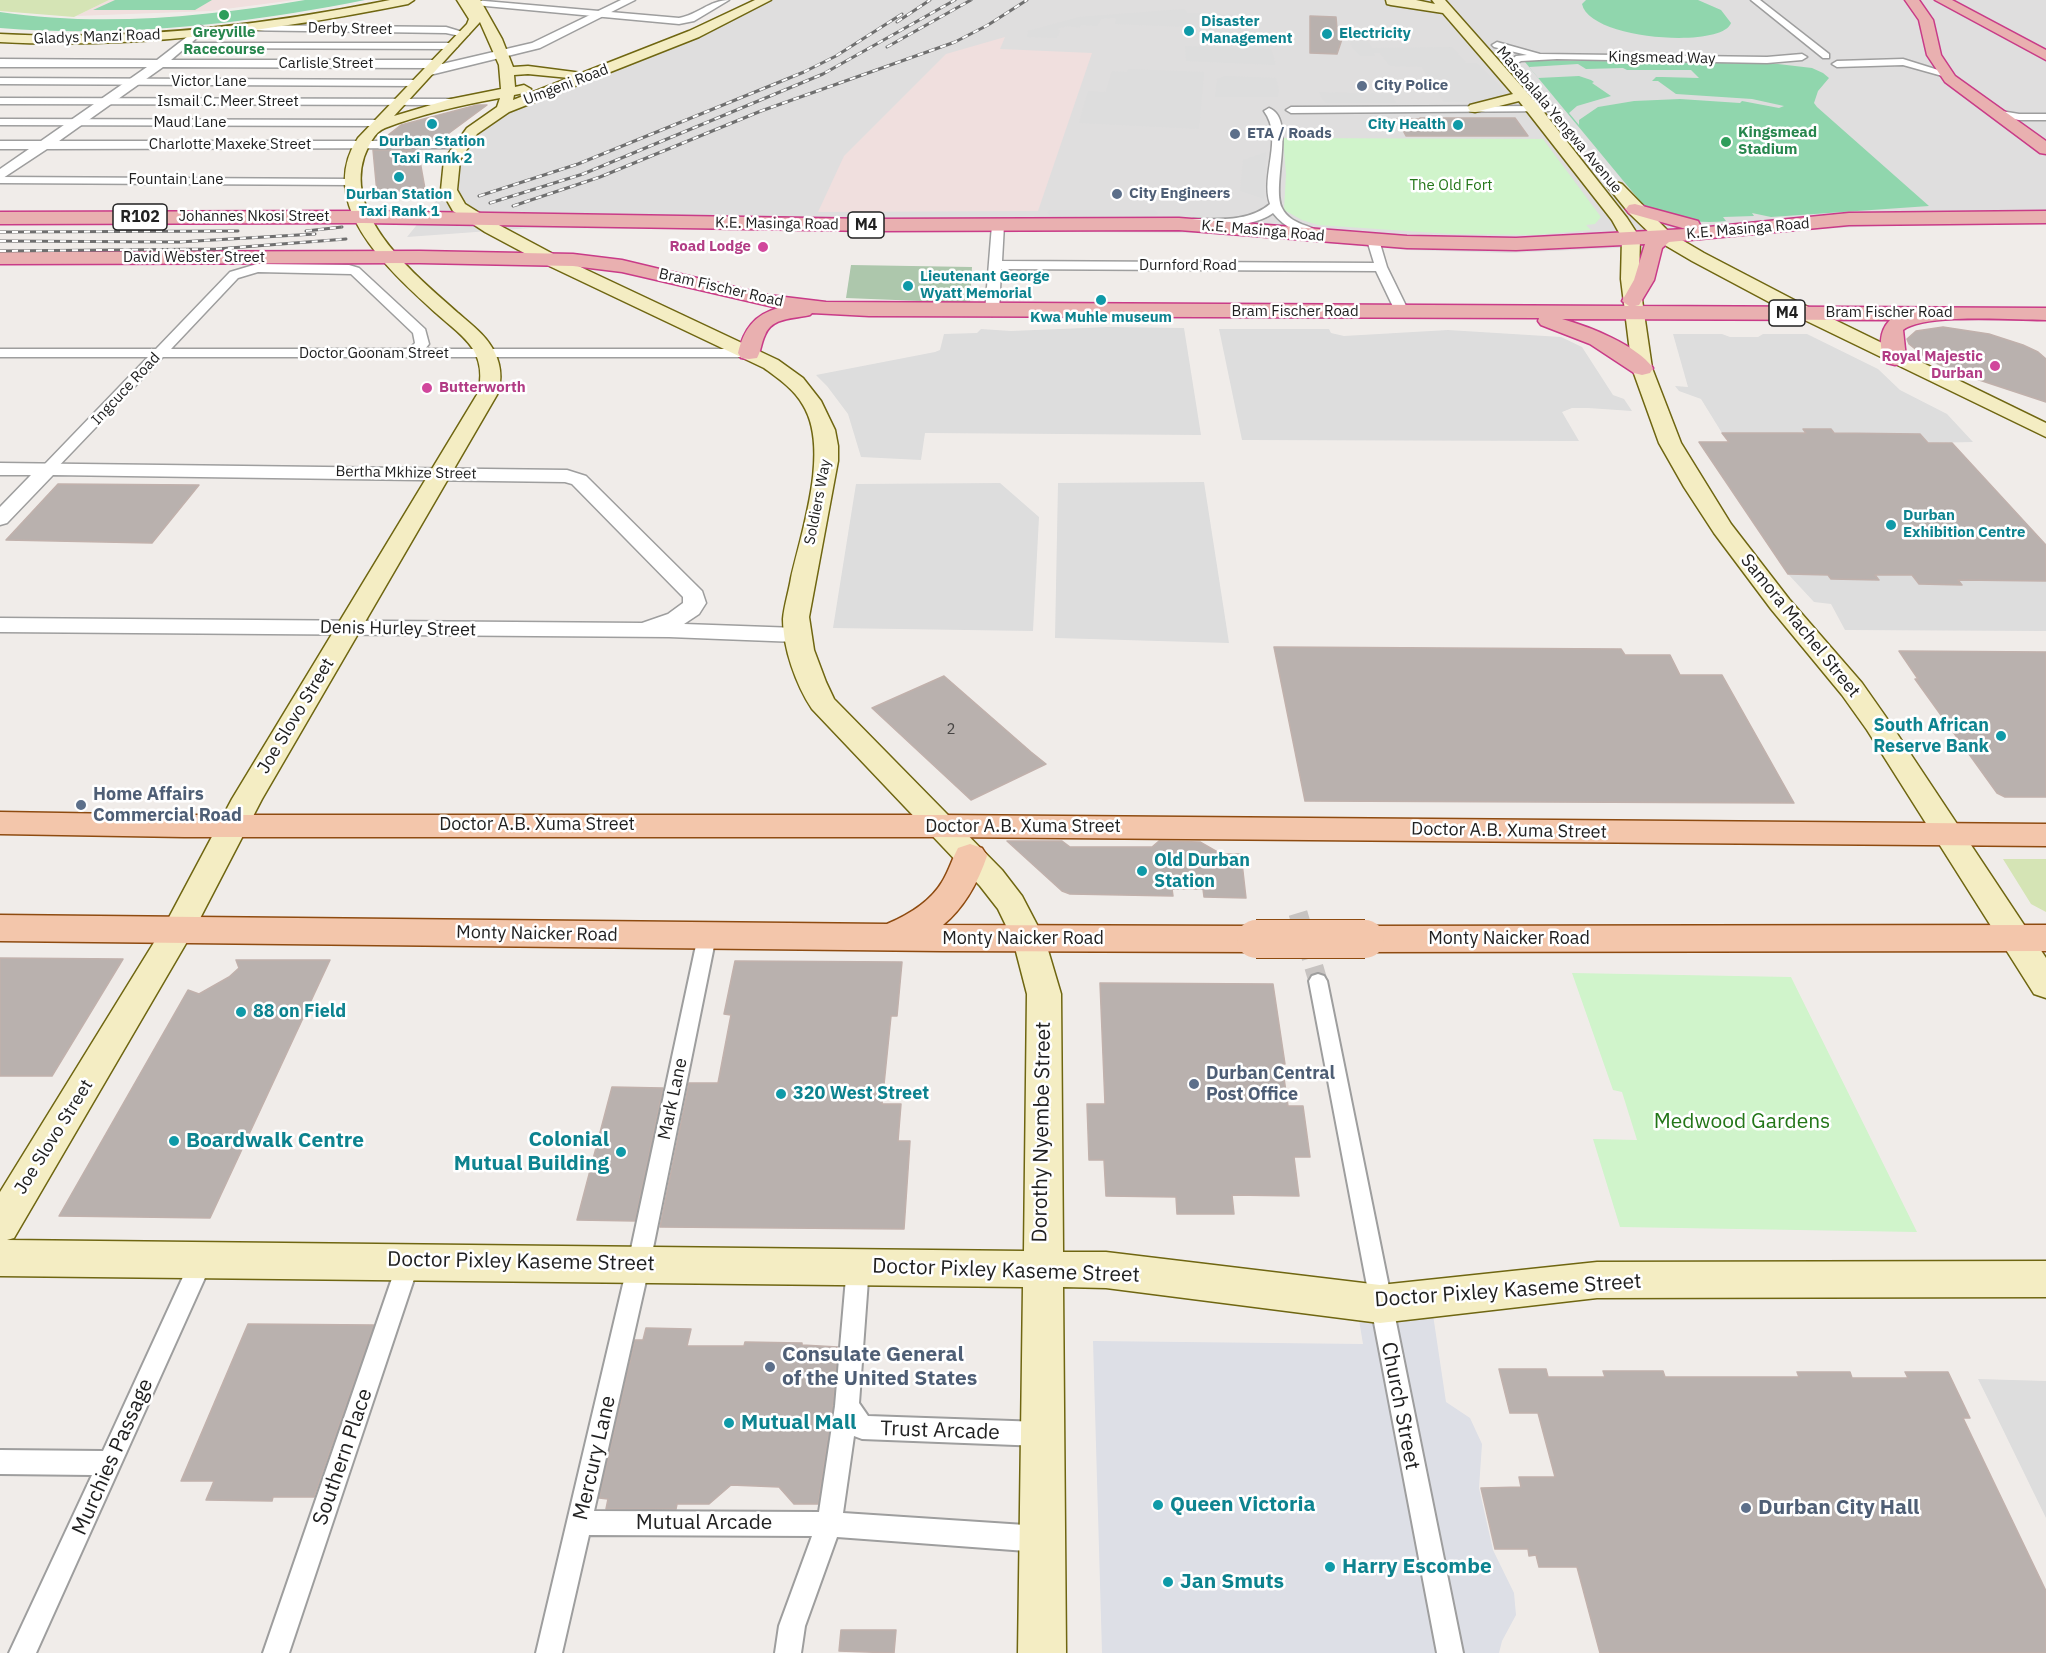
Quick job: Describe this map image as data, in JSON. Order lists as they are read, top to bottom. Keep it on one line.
{"streets":{"highway":["R102","Johannes Nkosi Street","K.E. Masinga Road","M4","David Webster Street","Bram Fischer Road"],"main road":["Gladys Manzi Road","Umgeni Road","Masabalala Yengwa Avenue","Soldiers Way","Samora Machel Street","Joe Slovo Street","Doctor A.B. Xuma Street","Monty Naicker Road","Dorothy Nyembe Street","Doctor Pixley Kaseme Street"],"street":["Derby Street","Kingsmead Way","Carlisle Street","Victor Lane","Ismail C. Meer Street","Maud Lane","Charlotte Maxeke Street","Fountain Lane","Durnford Road","Doctor Goonam Street","Ingcuce Road","Bertha Mkhize Street","Denis Hurley Street","Mark Lane","Church Street","Trust Arcade","Murchies Passage","Southern Place","Mercury Lane","Mutual Arcade"]},"crossings":[["Derby Street","Gladys Manzi Road"],["Kingsmead Way","Masabalala Yengwa Avenue"],["Umgeni Road","Ismail C. Meer Street"],["Umgeni Road","Maud Lane"],["Umgeni Road","Charlotte Maxeke Street"],["Umgeni Road","R102"],["Umgeni Road","K.E. Masinga Road"],["Umgeni Road","Soldiers Way"],["Masabalala Yengwa Avenue","K.E. Masinga Road"],["Masabalala Yengwa Avenue","Bram Fischer Road"],["Masabalala Yengwa Avenue","Samora Machel Street"],["R102","Johannes Nkosi Street"],["R102","K.E. Masinga Road"],["R102","Soldiers Way"],["R102","Joe Slovo Street"],["Johannes Nkosi Street","Joe Slovo Street"],["K.E. Masinga Road","Soldiers Way"],["K.E. Masinga Road","Samora Machel Street"],["David Webster Street","Bram Fischer Road"],["David Webster Street","Joe Slovo Street"],["Bram Fischer Road","Soldiers Way"],["Bram Fischer Road","Samora Machel Street"],["Doctor Goonam Street","Ingcuce Road"],["Doctor Goonam Street","Soldiers Way"],["Doctor Goonam Street","Joe Slovo Street"],["Ingcuce Road","Bertha Mkhize Street"],["Bertha Mkhize Street","Denis Hurley Street"],["Bertha Mkhize Street","Joe Slovo Street"],["Soldiers Way","Denis Hurley Street"],["Soldiers Way","Doctor A.B. Xuma Street"],["Soldiers Way","Dorothy Nyembe Street"],["Samora Machel Street","Doctor A.B. Xuma Street"],["Samora Machel Street","Monty Naicker Road"],["Denis Hurley Street","Joe Slovo Street"],["Joe Slovo Street","Doctor A.B. Xuma Street"],["Joe Slovo Street","Monty Naicker Road"],["Doctor A.B. Xuma Street","Dorothy Nyembe Street"],["Monty Naicker Road","Mark Lane"],["Monty Naicker Road","Dorothy Nyembe Street"],["Mark Lane","Doctor Pixley Kaseme Street"],["Mark Lane","Mercury Lane"],["Dorothy Nyembe Street","Doctor Pixley Kaseme Street"],["Dorothy Nyembe Street","Trust Arcade"],["Dorothy Nyembe Street","Mutual Arcade"],["Doctor Pixley Kaseme Street","Church Street"],["Doctor Pixley Kaseme Street","Murchies Passage"],["Doctor Pixley Kaseme Street","Southern Place"],["Doctor Pixley Kaseme Street","Mercury Lane"],["Mercury Lane","Mutual Arcade"]],"parks":["The Old Fort","Medwood Gardens"],"places":["Greyville Racecourse","Disaster Management","Electricity","City Police","Durban Station Taxi Rank 2","City Health","ETA / Roads","Kingsmead Stadium","Durban Station Taxi Rank 1","City Engineers","Road Lodge","Lieutenant George Wyatt Memorial","Kwa Muhle museum","Royal Majestic Durban","Butterworth","Durban Exhibition Centre","South African Reserve Bank","Home Affairs Commercial Road","Old Durban Station","88 on Field","Durban Central Post Office","320 West Street","Boardwalk Centre","Colonial Mutual Building","Consulate General of the United States","Mutual Mall","Queen Victoria","Durban City Hall","Harry Escombe","Jan Smuts"],"house_numbers":["2"]}
